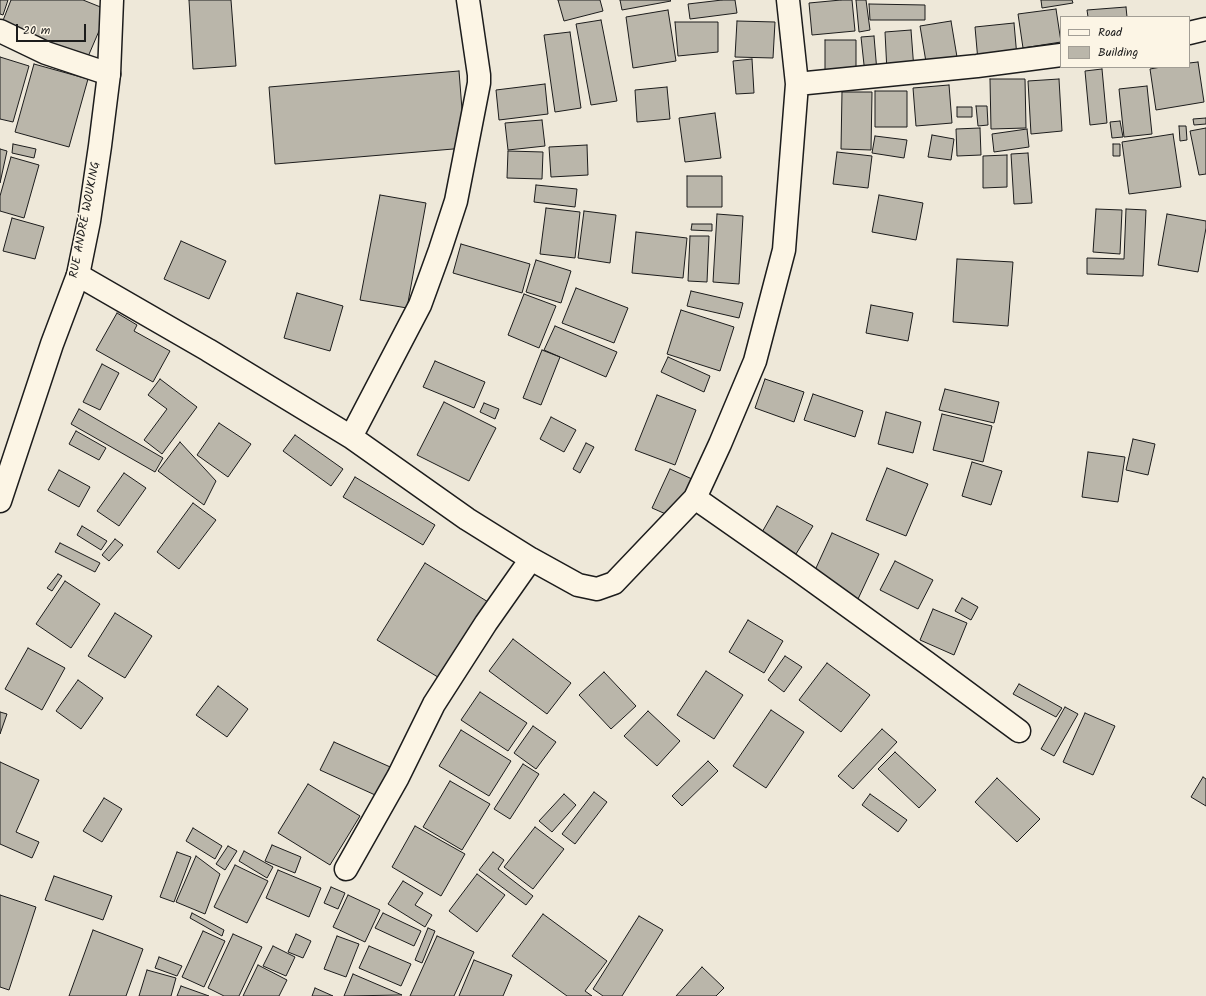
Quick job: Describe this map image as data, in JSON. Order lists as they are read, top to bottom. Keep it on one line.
{"streets":{"street":["RUE ANDRÉ WOUKING"]},"legend":["Road","Building"],"scale_bar":"20 m"}
